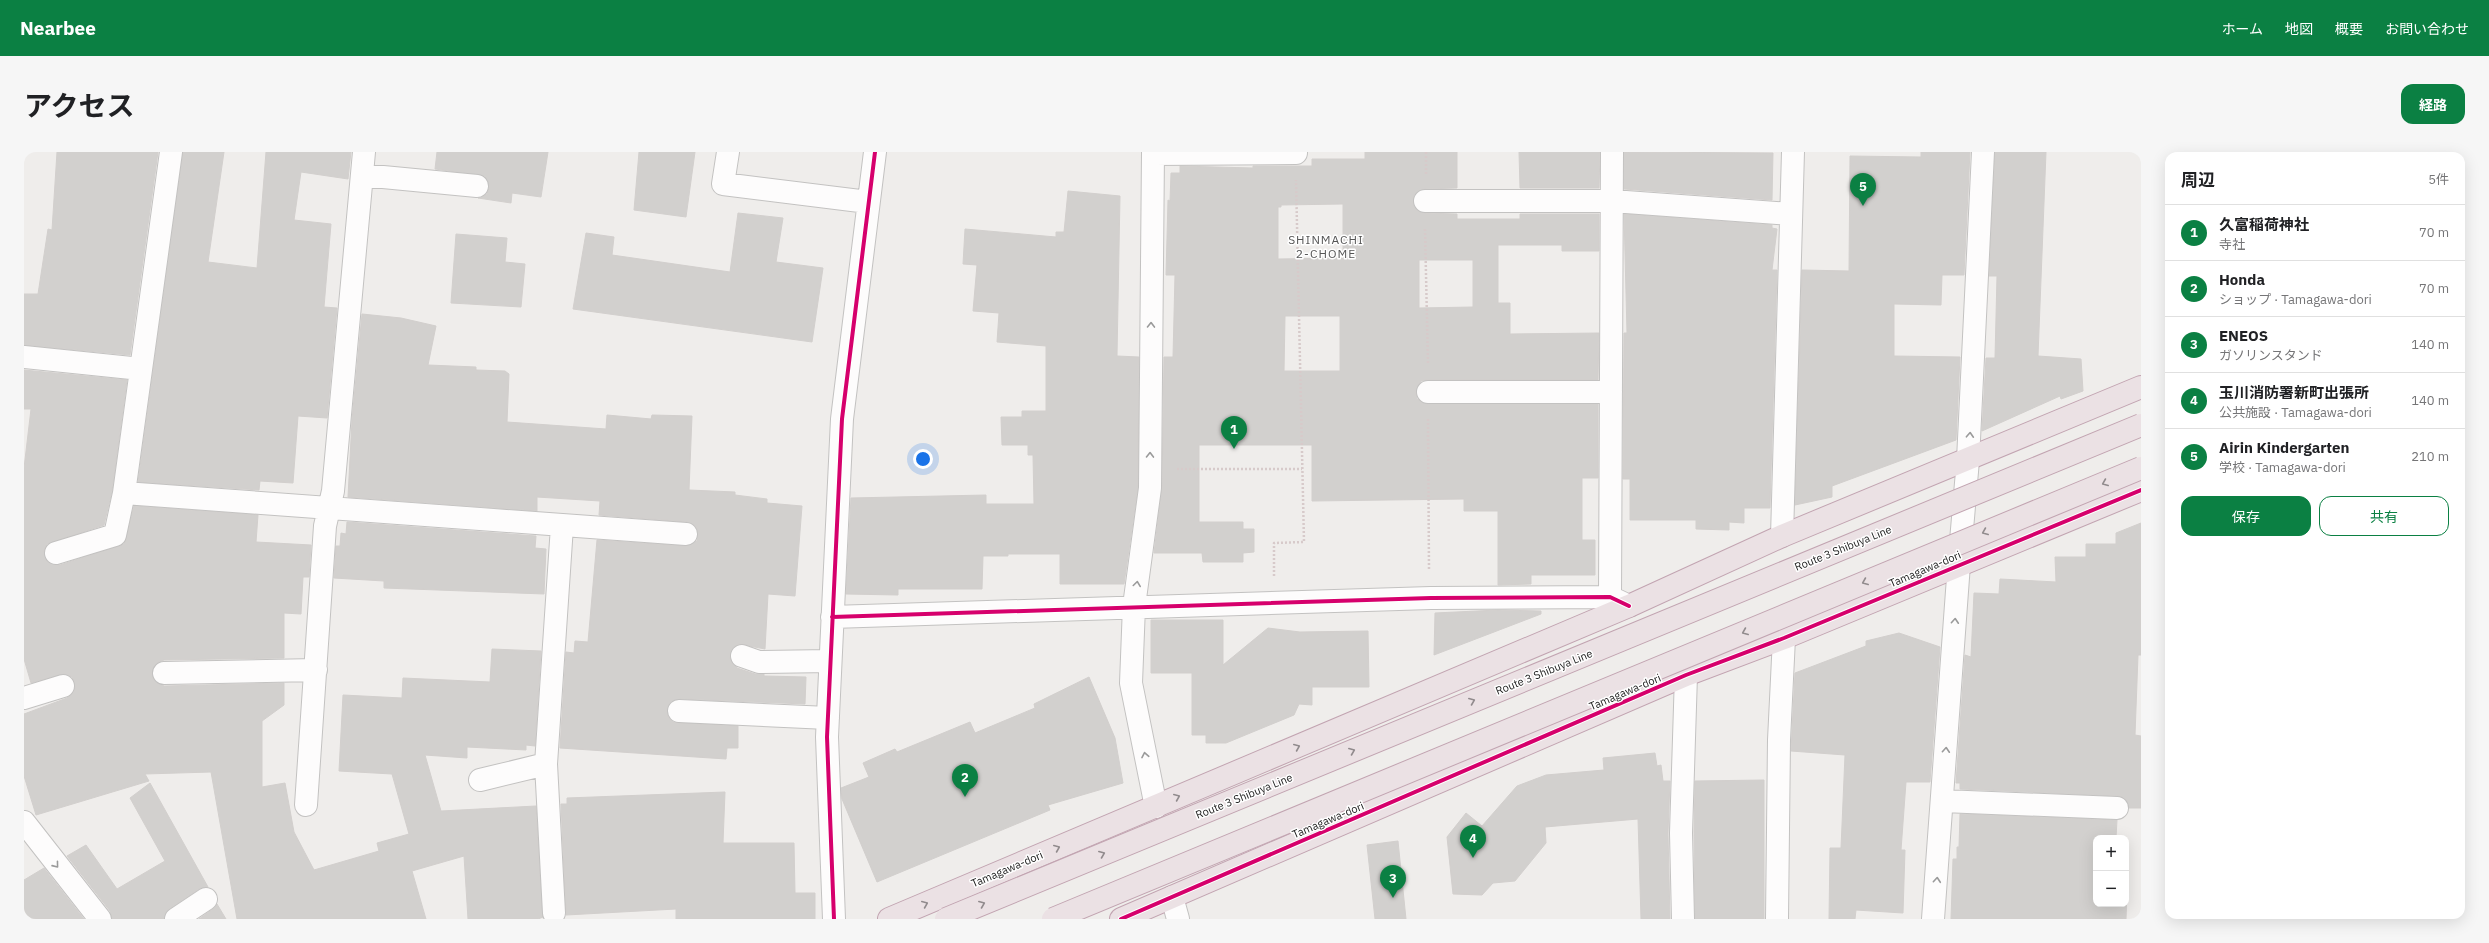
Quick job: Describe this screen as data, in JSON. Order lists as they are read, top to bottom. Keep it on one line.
{"streets":{"highway":["Route 3 Shibuya Line","Tamagawa-dori"]},"districts":["SHINMACHI 2-CHOME"],"page":{"header":"Nearbee","nav":["ホーム","地図","概要","お問い合わせ"],"title":"アクセス","buttons":["経路",["保存","共有"]],"heading":["周辺","5件"],"pins":["5","1","2","4","3"],"list":[{"mark":"1","name":"久富稲荷神社","note":"寺社","value":"70 m"},{"mark":"2","name":"Honda","note":"ショップ · Tamagawa-dori","value":"70 m"},{"mark":"3","name":"ENEOS","note":"ガソリンスタンド","value":"140 m"},{"mark":"4","name":"玉川消防署新町出張所","note":"公共施設 · Tamagawa-dori","value":"140 m"},{"mark":"5","name":"Airin Kindergarten","note":"学校 · Tamagawa-dori","value":"210 m"}],"map_buttons":["+","−"]}}
